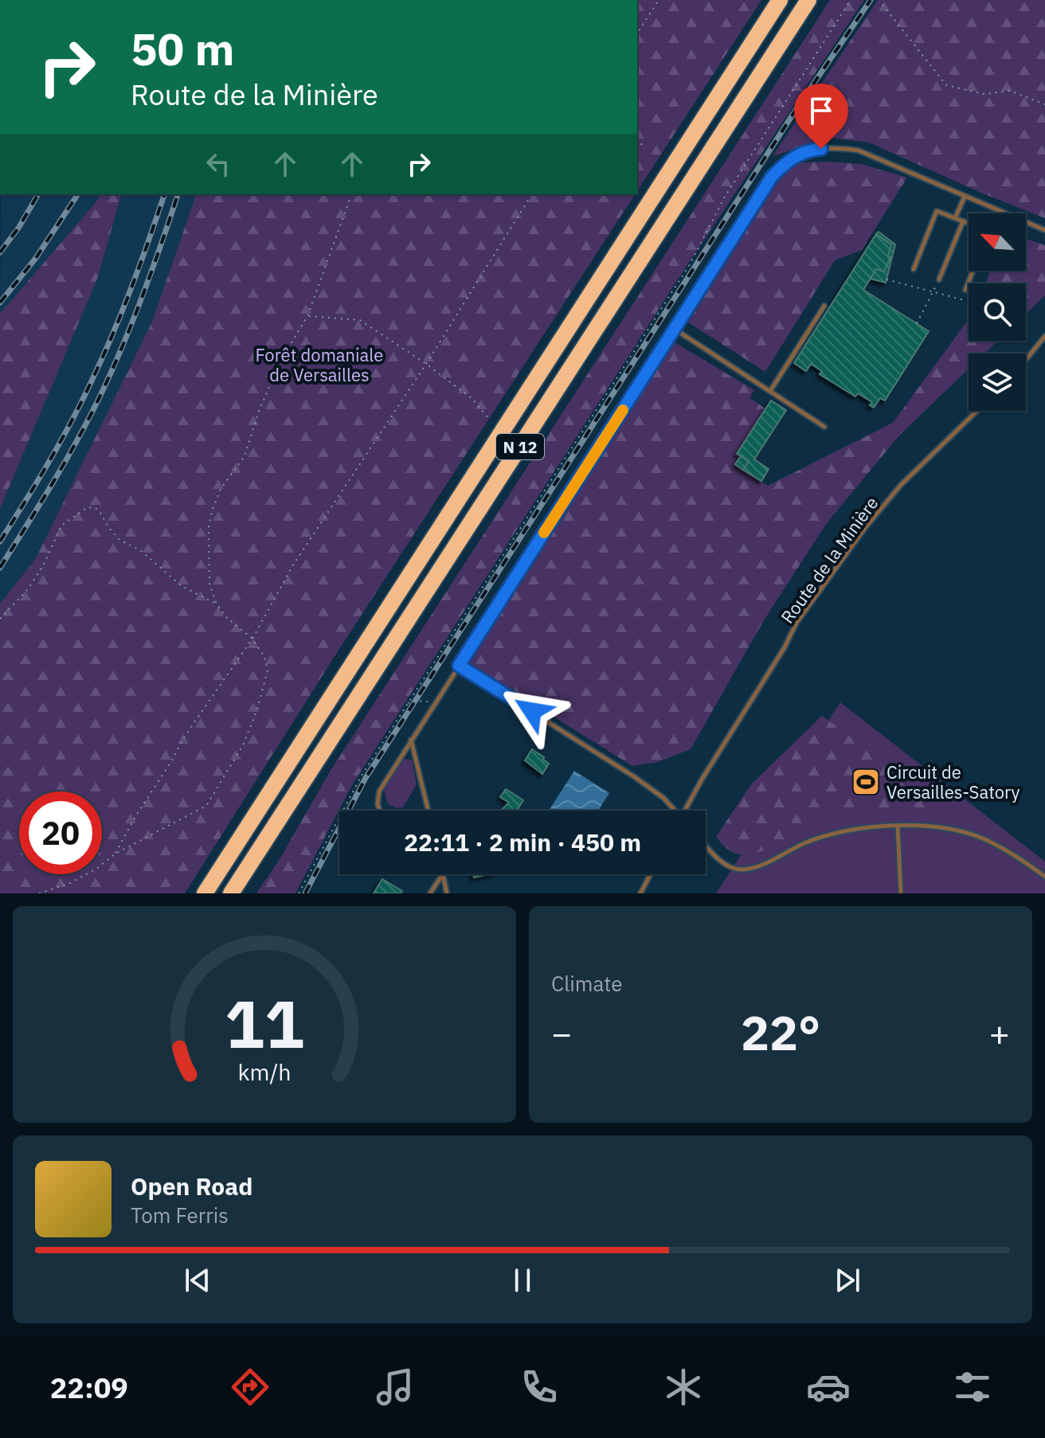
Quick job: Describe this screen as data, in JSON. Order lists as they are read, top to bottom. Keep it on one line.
{"streets":{"highway":["N 12"],"lane":["Route de la Minière"]},"parks":["Forêt domaniale de Versailles"],"places":{"sports":["Circuit de Versailles-Satory"]},"north":"top left","page":{"turn":["50 m","Route de la Minière"],"limit":"20","trip":"22:11 · 2 min · 450 m","tile":"Climate","heat":["−","22°","+"],"song":["Open Road","Tom Ferris"],"tabs":"22:09","gauge":["11","km/h"]}}
